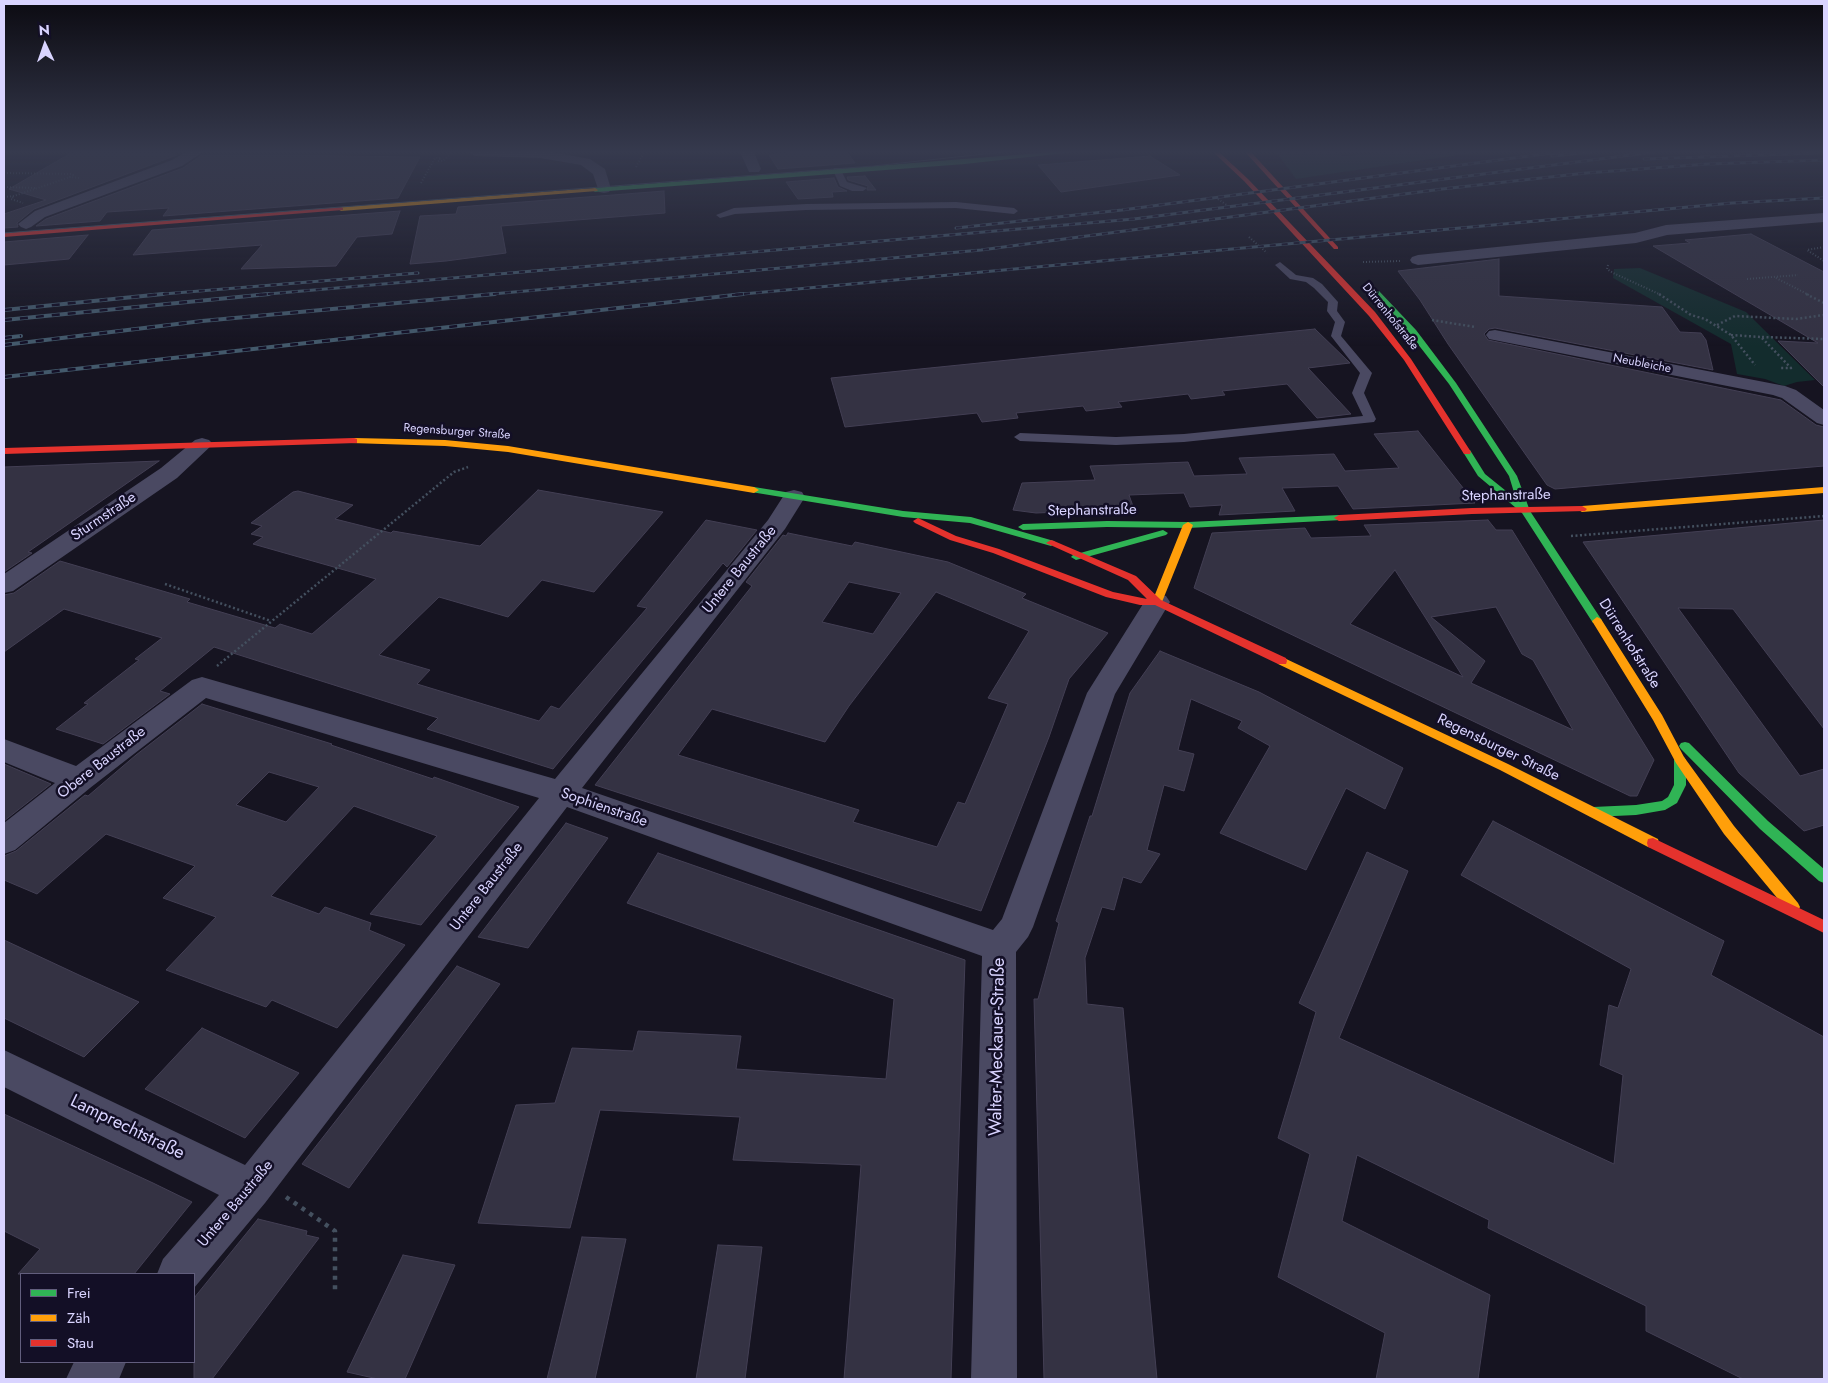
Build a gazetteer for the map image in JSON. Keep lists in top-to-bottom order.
{
  "streets": {
    "main road": ["Dürrenhofstraße", "Regensburger Straße", "Stephanstraße"],
    "street": [
      "Neubleiche",
      "Sturmstraße",
      "Untere Baustraße",
      "Obere Baustraße",
      "Sophienstraße",
      "Walter-Meckauer-Straße",
      "Lamprechtstraße"
    ]
  },
  "crossings": [
    ["Dürrenhofstraße", "Regensburger Straße"],
    ["Dürrenhofstraße", "Stephanstraße"],
    ["Regensburger Straße", "Stephanstraße"],
    ["Regensburger Straße", "Sturmstraße"],
    ["Regensburger Straße", "Untere Baustraße"],
    ["Regensburger Straße", "Walter-Meckauer-Straße"],
    ["Untere Baustraße", "Sophienstraße"],
    ["Untere Baustraße", "Lamprechtstraße"],
    ["Obere Baustraße", "Sophienstraße"],
    ["Sophienstraße", "Walter-Meckauer-Straße"]
  ],
  "legend": ["Frei", "Zäh", "Stau"],
  "north": "top"
}
